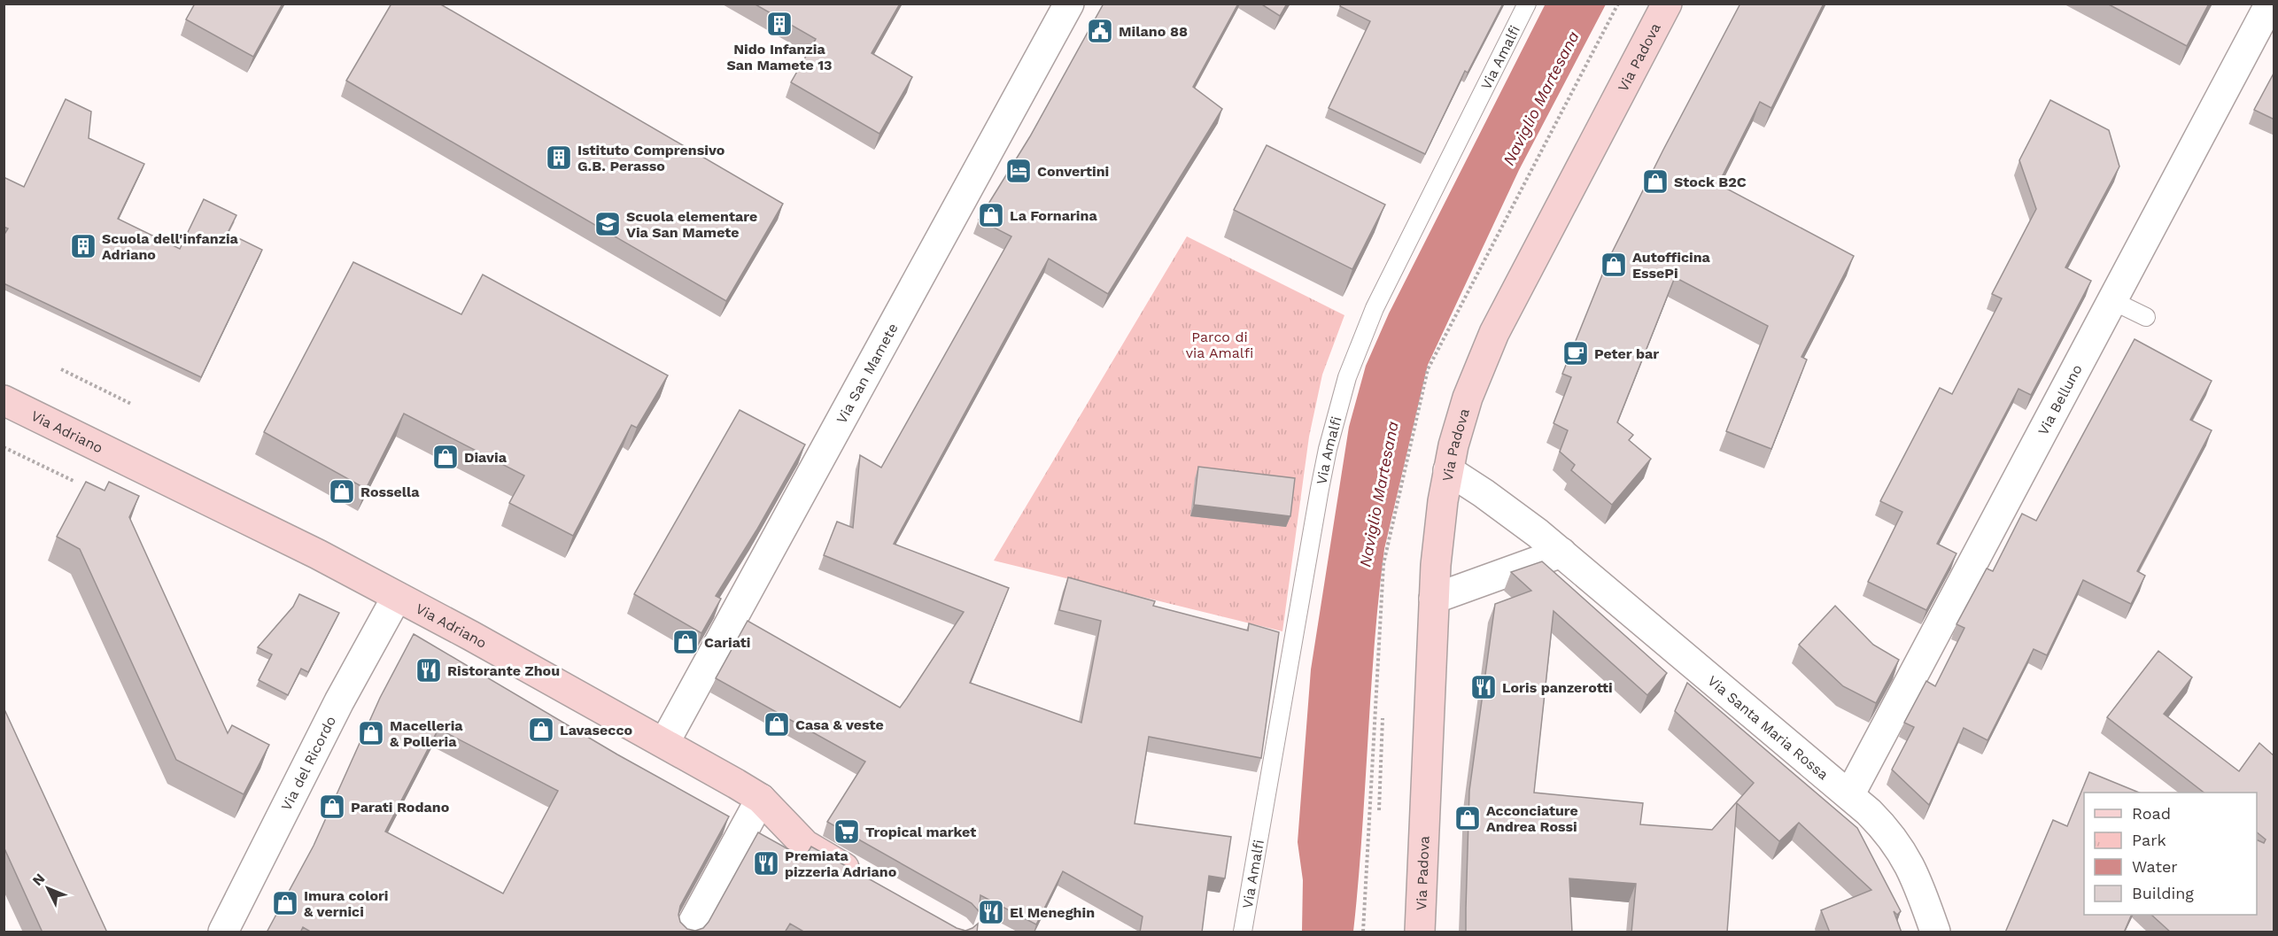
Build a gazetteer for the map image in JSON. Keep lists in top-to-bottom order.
{
  "streets": {
    "street": [
      "Via Padova",
      "Via San Mamete",
      "Via Belluno",
      "Via Adriano",
      "Via Santa Maria Rossa",
      "Via del Ricordo"
    ],
    "lane": ["Via Amalfi"]
  },
  "crossings": [
    ["Via Padova", "Via Santa Maria Rossa"],
    ["Via San Mamete", "Via Adriano"],
    ["Via Belluno", "Via Santa Maria Rossa"],
    ["Via Adriano", "Via del Ricordo"]
  ],
  "water": ["Naviglio Martesana"],
  "parks": ["Parco di via Amalfi"],
  "places": {
    "building": ["Nido Infanzia San Mamete 13", "Istituto Comprensivo G.B. Perasso", "Scuola dell'infanzia Adriano"],
    "public building": ["Milano 88"],
    "hotel": ["Convertini"],
    "shop": [
      "Stock B2C",
      "La Fornarina",
      "Autofficina EssePi",
      "Diavia",
      "Rossella",
      "Cariati",
      "Casa & veste",
      "Lavasecco",
      "Macelleria & Polleria",
      "Parati Rodano",
      "Acconciature Andrea Rossi",
      "Imura colori & vernici"
    ],
    "school or university": ["Scuola elementare Via San Mamete"],
    "cafe": ["Peter bar"],
    "restaurant": [
      "Ristorante Zhou",
      "Loris panzerotti",
      "Premiata pizzeria Adriano",
      "El Meneghin"
    ],
    "supermarket": ["Tropical market"]
  },
  "legend": [
    "Road",
    "Park",
    "Water",
    "Building"
  ],
  "north": "top left"
}
